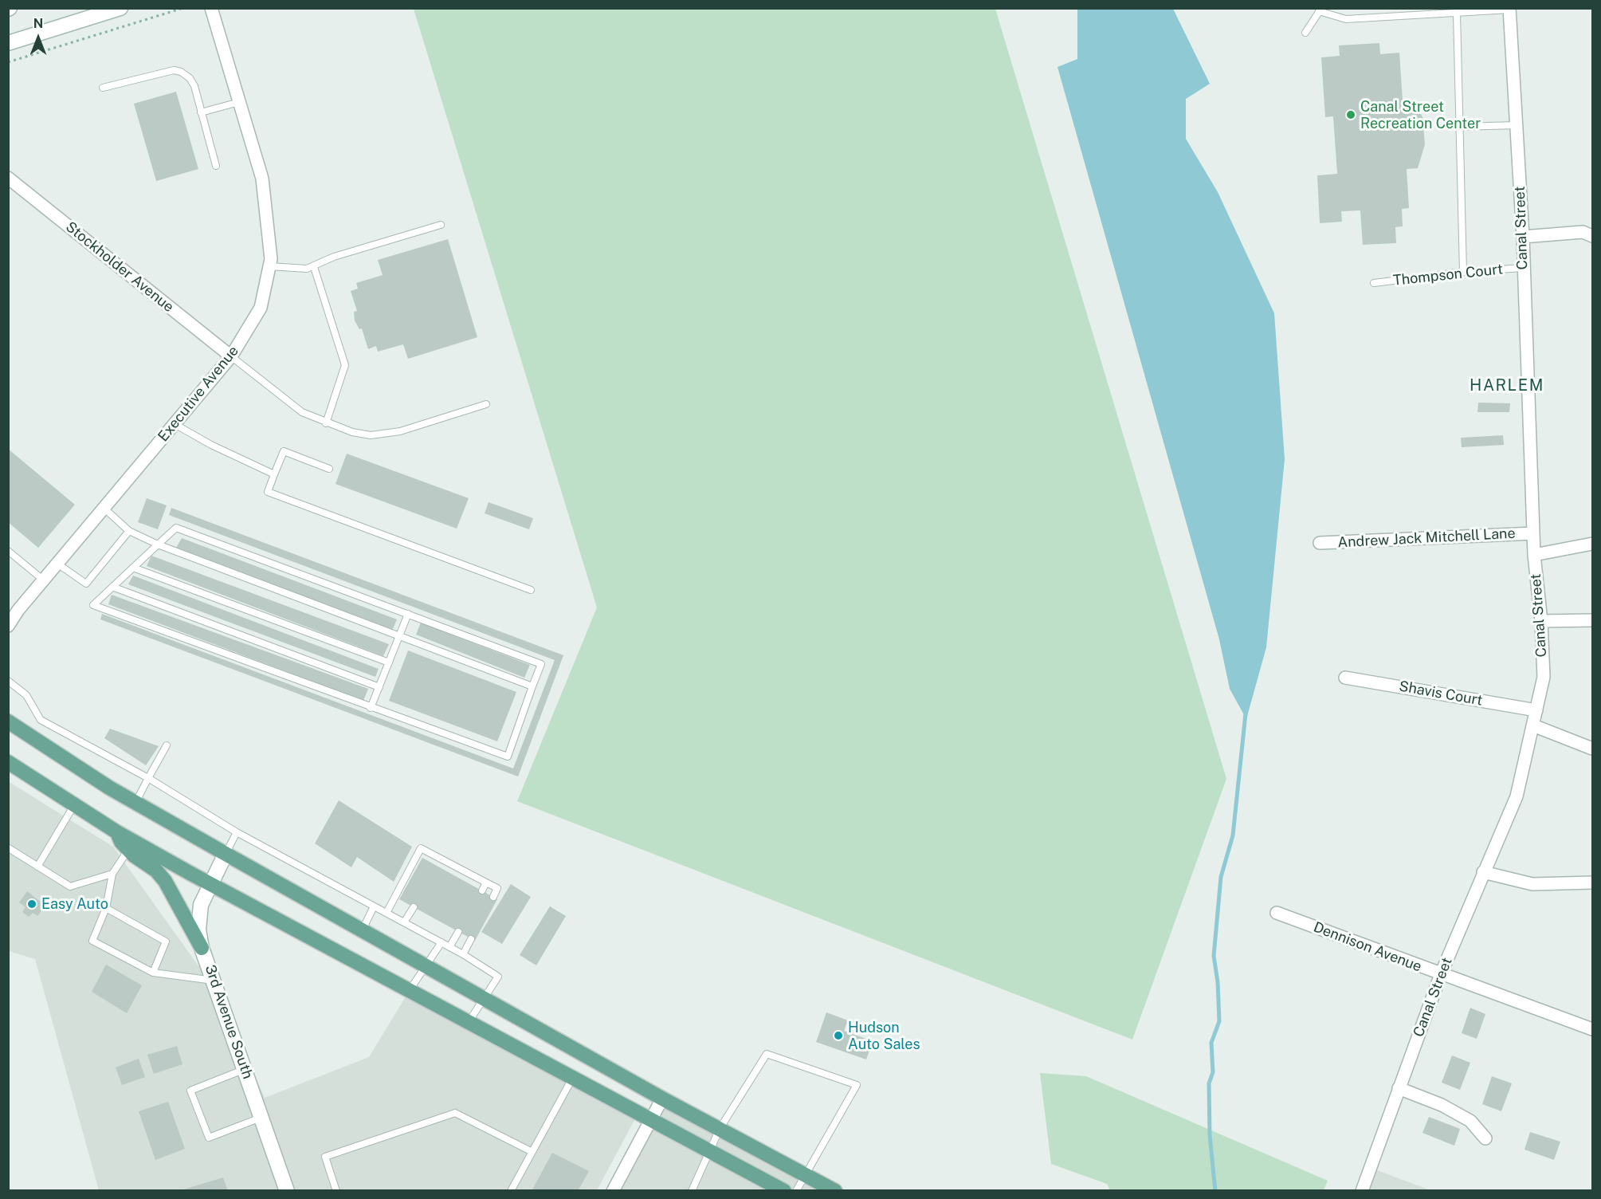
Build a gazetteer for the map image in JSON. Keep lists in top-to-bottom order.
{
  "streets": {
    "main road": ["3rd Avenue South"],
    "street": [
      "Canal Street",
      "Stockholder Avenue",
      "Executive Avenue",
      "Andrew Jack Mitchell Lane",
      "Shavis Court",
      "Dennison Avenue"
    ],
    "lane": ["Thompson Court"]
  },
  "crossings": [
    ["Canal Street", "Thompson Court"],
    ["Canal Street", "Andrew Jack Mitchell Lane"],
    ["Canal Street", "Shavis Court"],
    ["Canal Street", "Dennison Avenue"],
    ["Stockholder Avenue", "Executive Avenue"]
  ],
  "districts": ["HARLEM"],
  "places": ["Canal Street Recreation Center", "Easy Auto", "Hudson Auto Sales"],
  "north": "top"
}
